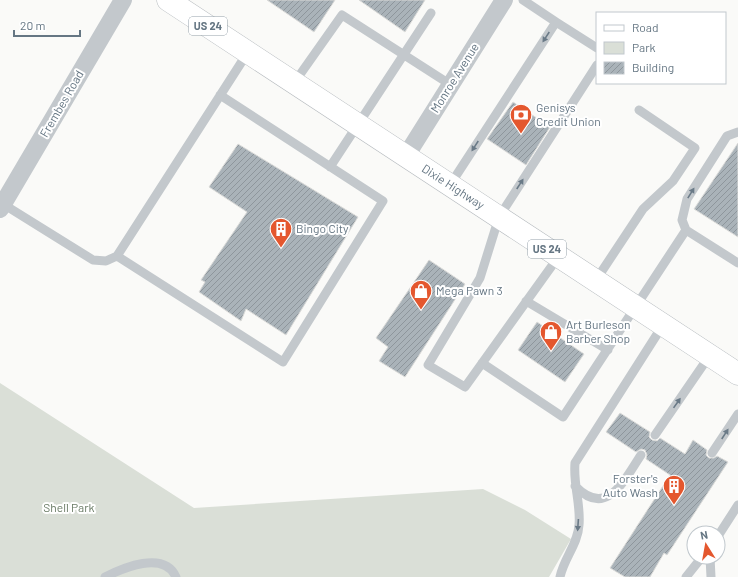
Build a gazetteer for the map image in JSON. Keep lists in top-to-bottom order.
{
  "streets": {
    "main road": ["US 24", "Dixie Highway"],
    "street": ["Monroe Avenue", "Frembes Road"]
  },
  "crossings": [
    ["Monroe Avenue", "Dixie Highway"]
  ],
  "parks": ["Shell Park"],
  "places": {
    "bank": ["Genisys Credit Union"],
    "building": ["Bingo City", "Forster's Auto Wash"],
    "shop": ["Mega Pawn 3", "Art Burleson Barber Shop"]
  },
  "legend": ["Road", "Park", "Building"],
  "scale_bar": "20 m",
  "north": "top"
}
